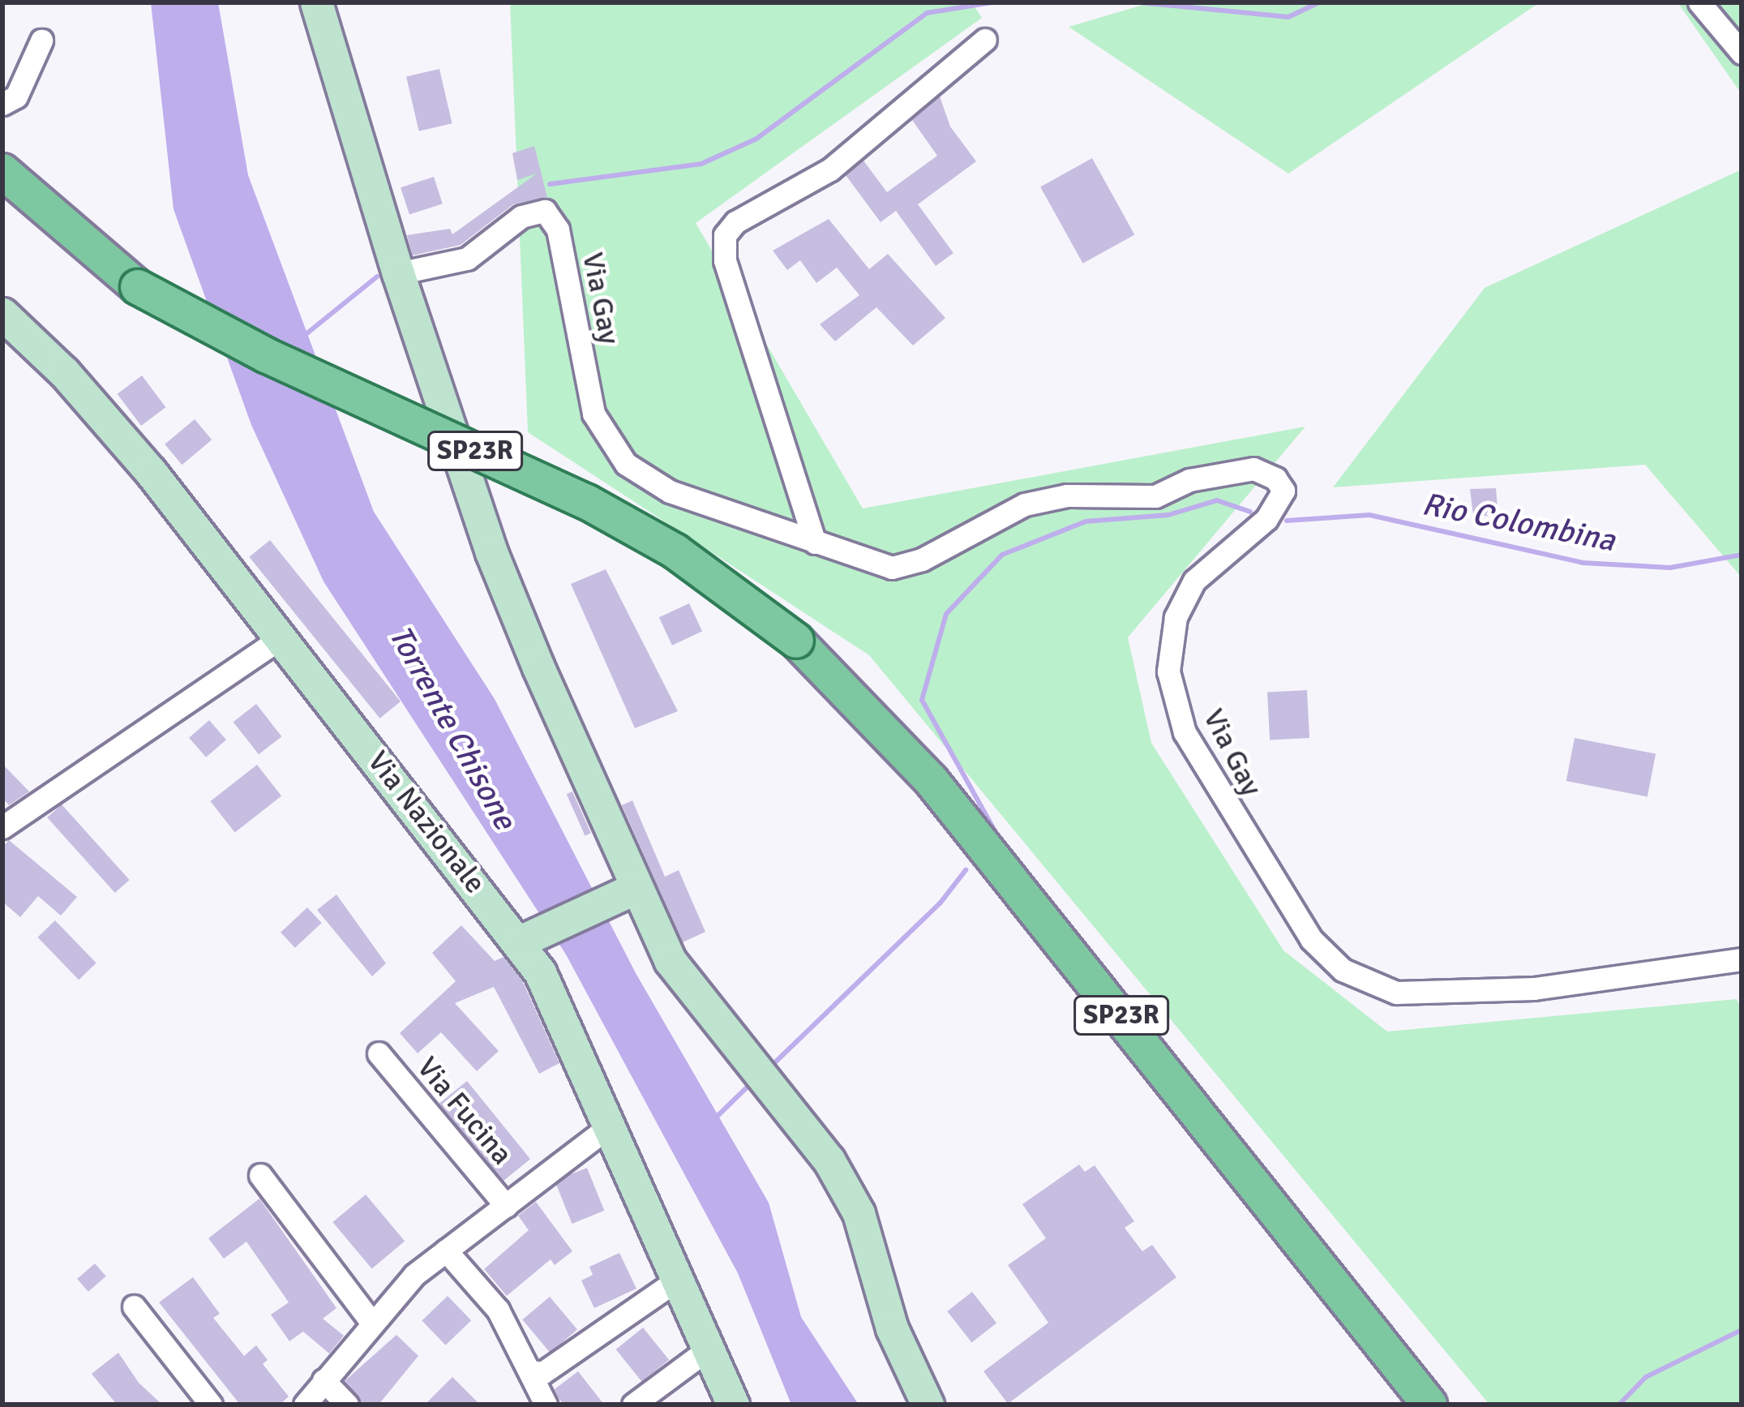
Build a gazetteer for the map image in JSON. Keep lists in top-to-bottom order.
{
  "streets": {
    "main road": ["SP23R"],
    "street": ["Via Gay", "Via Nazionale", "Via Fucina"]
  },
  "crossings": [
    ["Via Nazionale", "Via Fucina"]
  ],
  "water": ["Rio Colombina", "Torrente Chisone"]
}
